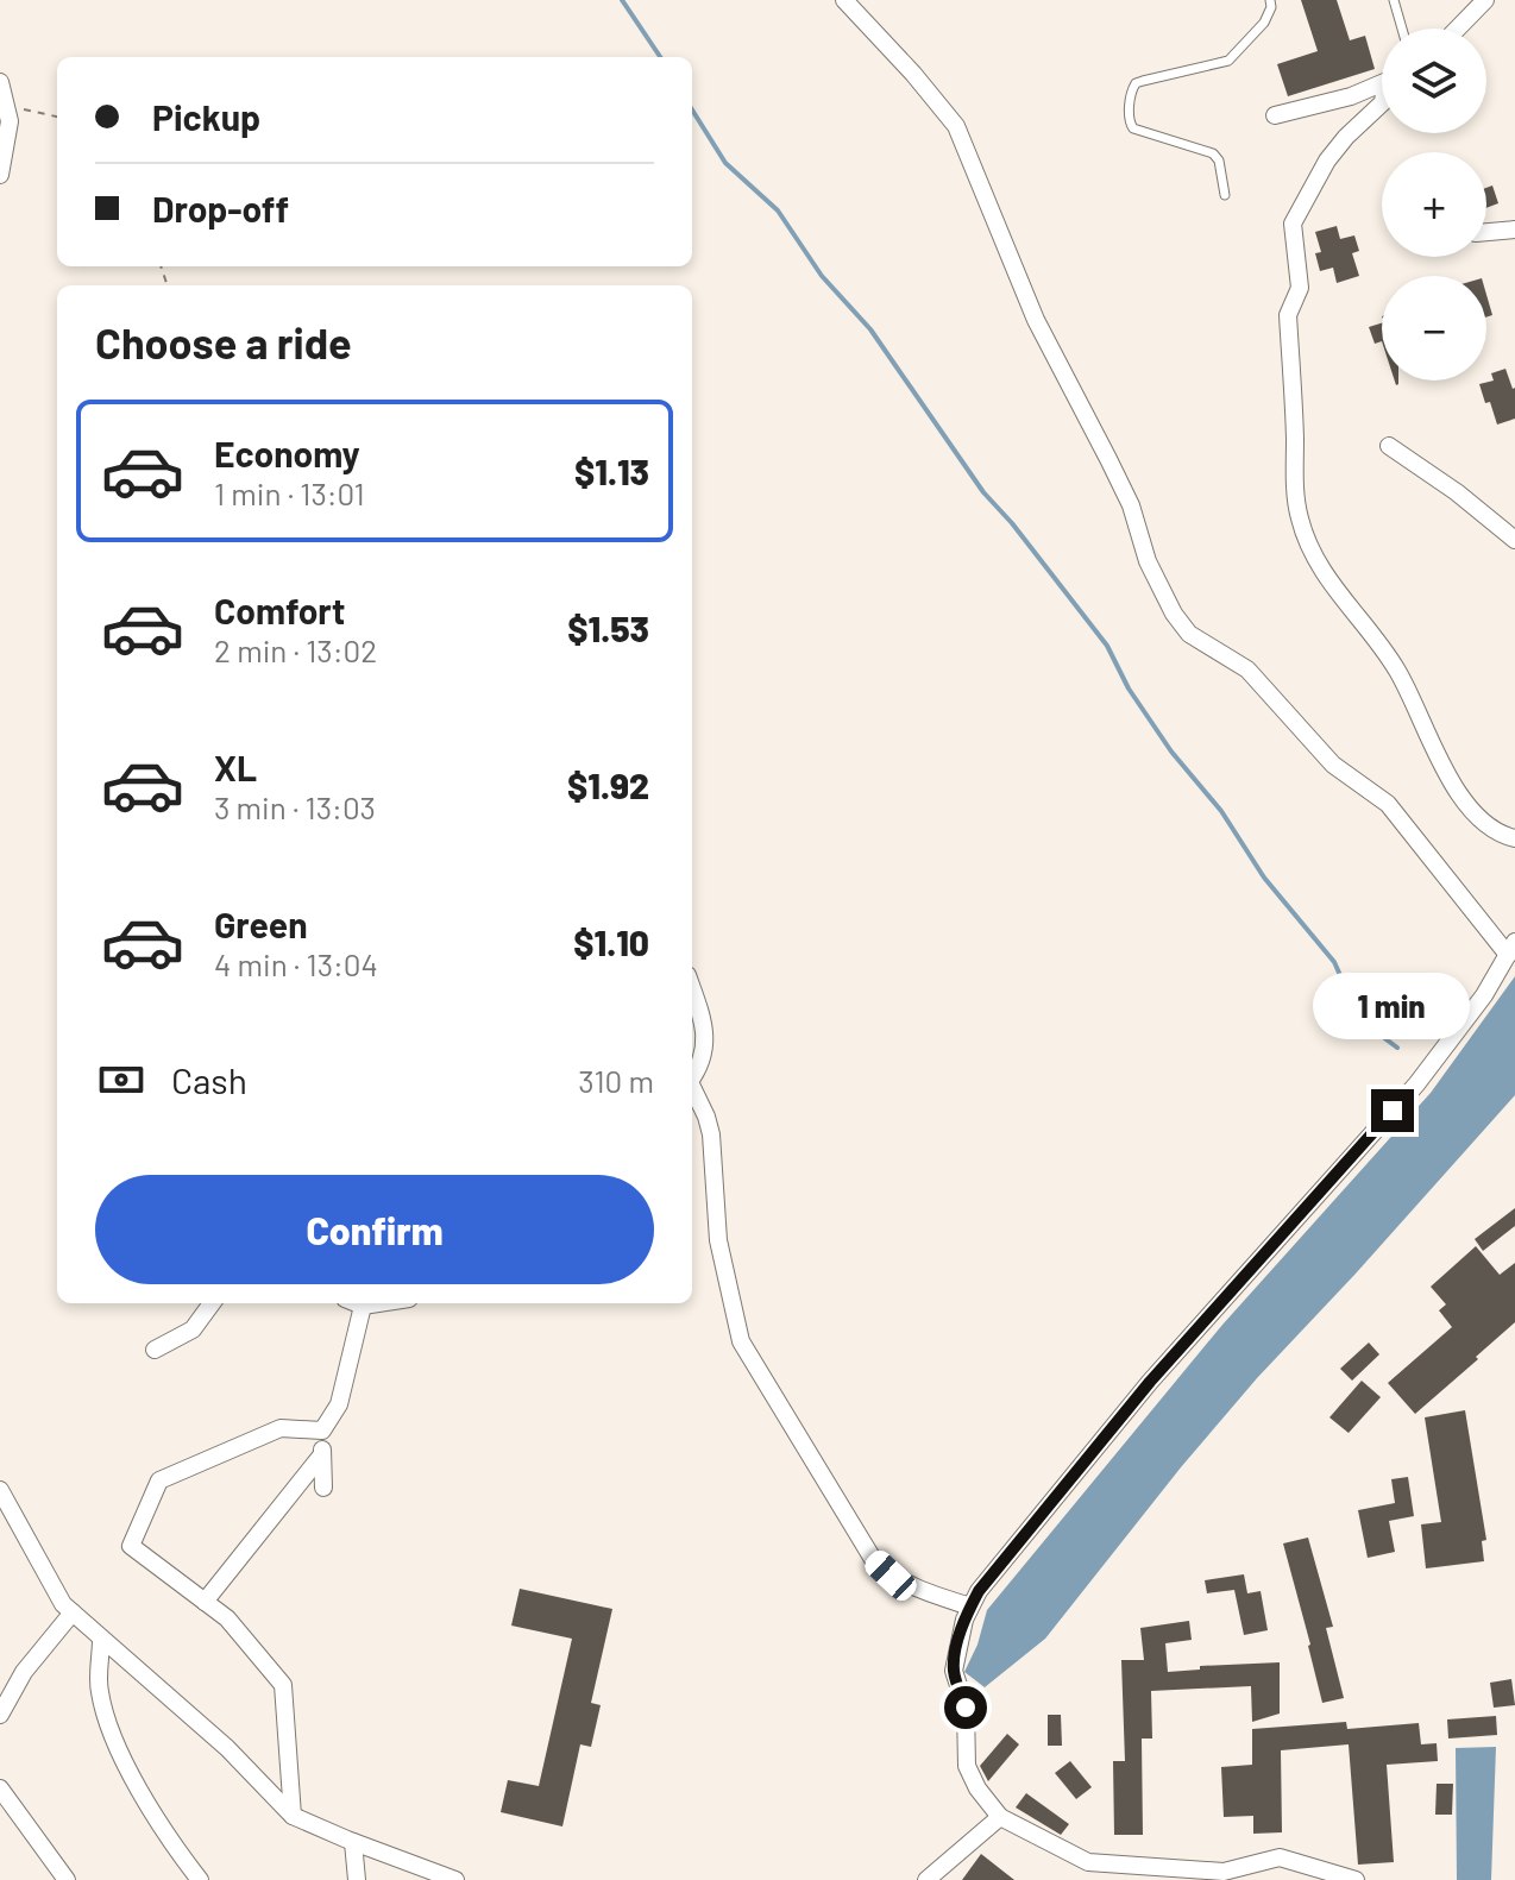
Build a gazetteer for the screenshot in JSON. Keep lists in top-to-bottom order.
{
  "page": {
    "map_buttons": ["+", "−"],
    "banner": ["Pickup", "Drop-off"],
    "heading": "Choose a ride",
    "list": [
      {
        "name": "Economy",
        "note": "1 min · 13:01",
        "value": "$1.13"
      },
      {
        "name": "Comfort",
        "note": "2 min · 13:02",
        "value": "$1.53"
      },
      {
        "name": "XL",
        "note": "3 min · 13:03",
        "value": "$1.92"
      },
      {
        "name": "Green",
        "note": "4 min · 13:04",
        "value": "$1.10"
      }
    ],
    "bubble": "1 min",
    "pay": ["Cash", "310 m"],
    "buttons": "Confirm"
  }
}
